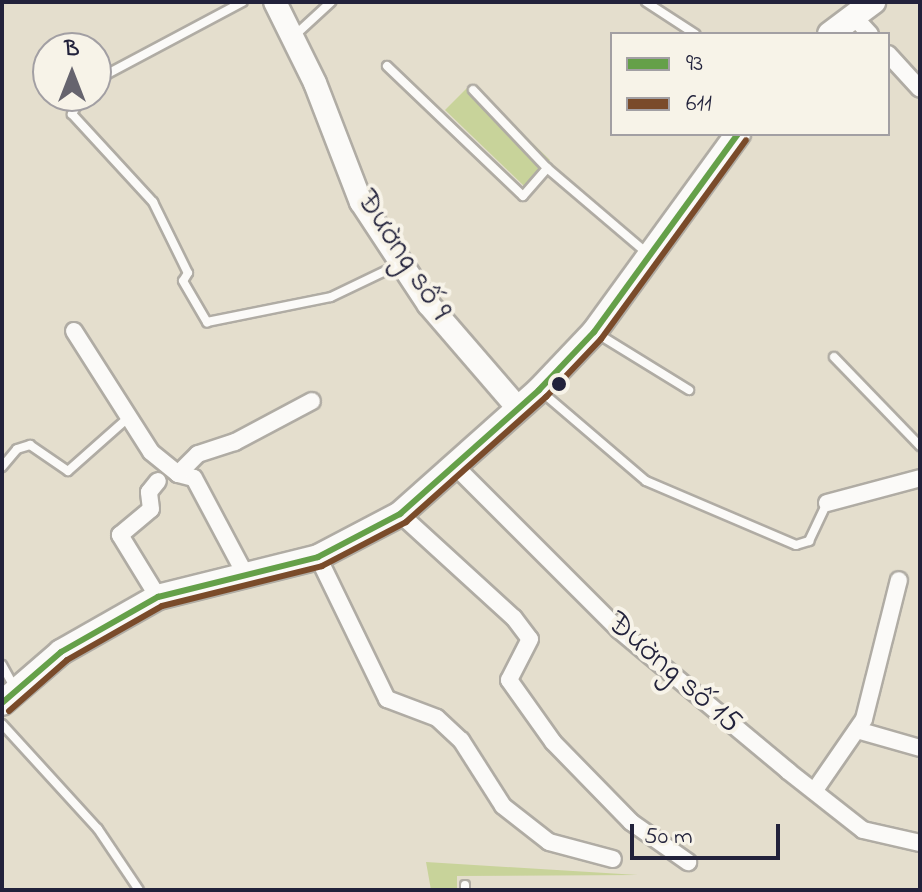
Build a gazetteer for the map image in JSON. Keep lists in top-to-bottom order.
{
  "streets": {
    "street": ["Đường số 9", "Đường số 15"]
  },
  "lines": ["transit line 93", "transit line 611"],
  "legend": ["93", "611"],
  "scale_bar": "50 m",
  "north": "top"
}
